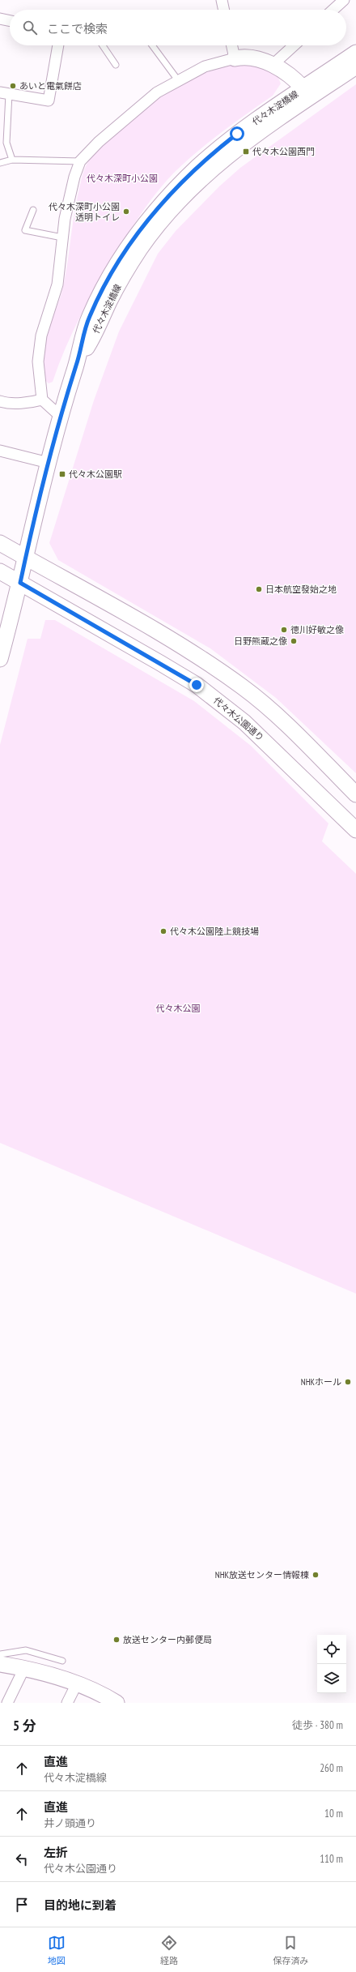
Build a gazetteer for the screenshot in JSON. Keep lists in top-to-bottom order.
{
  "streets": {
    "street": ["代々木淀橋線", "代々木公園通り"]
  },
  "crossings": [
    ["代々木淀橋線", "代々木公園通り"]
  ],
  "parks": ["代々木深町小公園", "代々木公園"],
  "places": {
    "other": [
      "あいと電氣餅店",
      "代々木深町小公園 透明トイレ",
      "日本航空發始之地",
      "徳川好敏之像",
      "日野熊蔵之像",
      "代々木公園陸上競技場",
      "NHKホール",
      "NHK放送センター情報棟",
      "放送センター内郵便局"
    ],
    "transit": ["代々木公園西門", "代々木公園駅"]
  },
  "page": {
    "search": "ここで検索",
    "heading": ["5 分", "徒歩 · 380 m"],
    "list": [
      ["直進", "代々木淀橋線", "260 m"],
      ["直進", "井ノ頭通り", "10 m"],
      ["左折", "代々木公園通り", "110 m"],
      "目的地に到着"
    ],
    "nav": ["地図", "経路", "保存済み"]
  }
}
